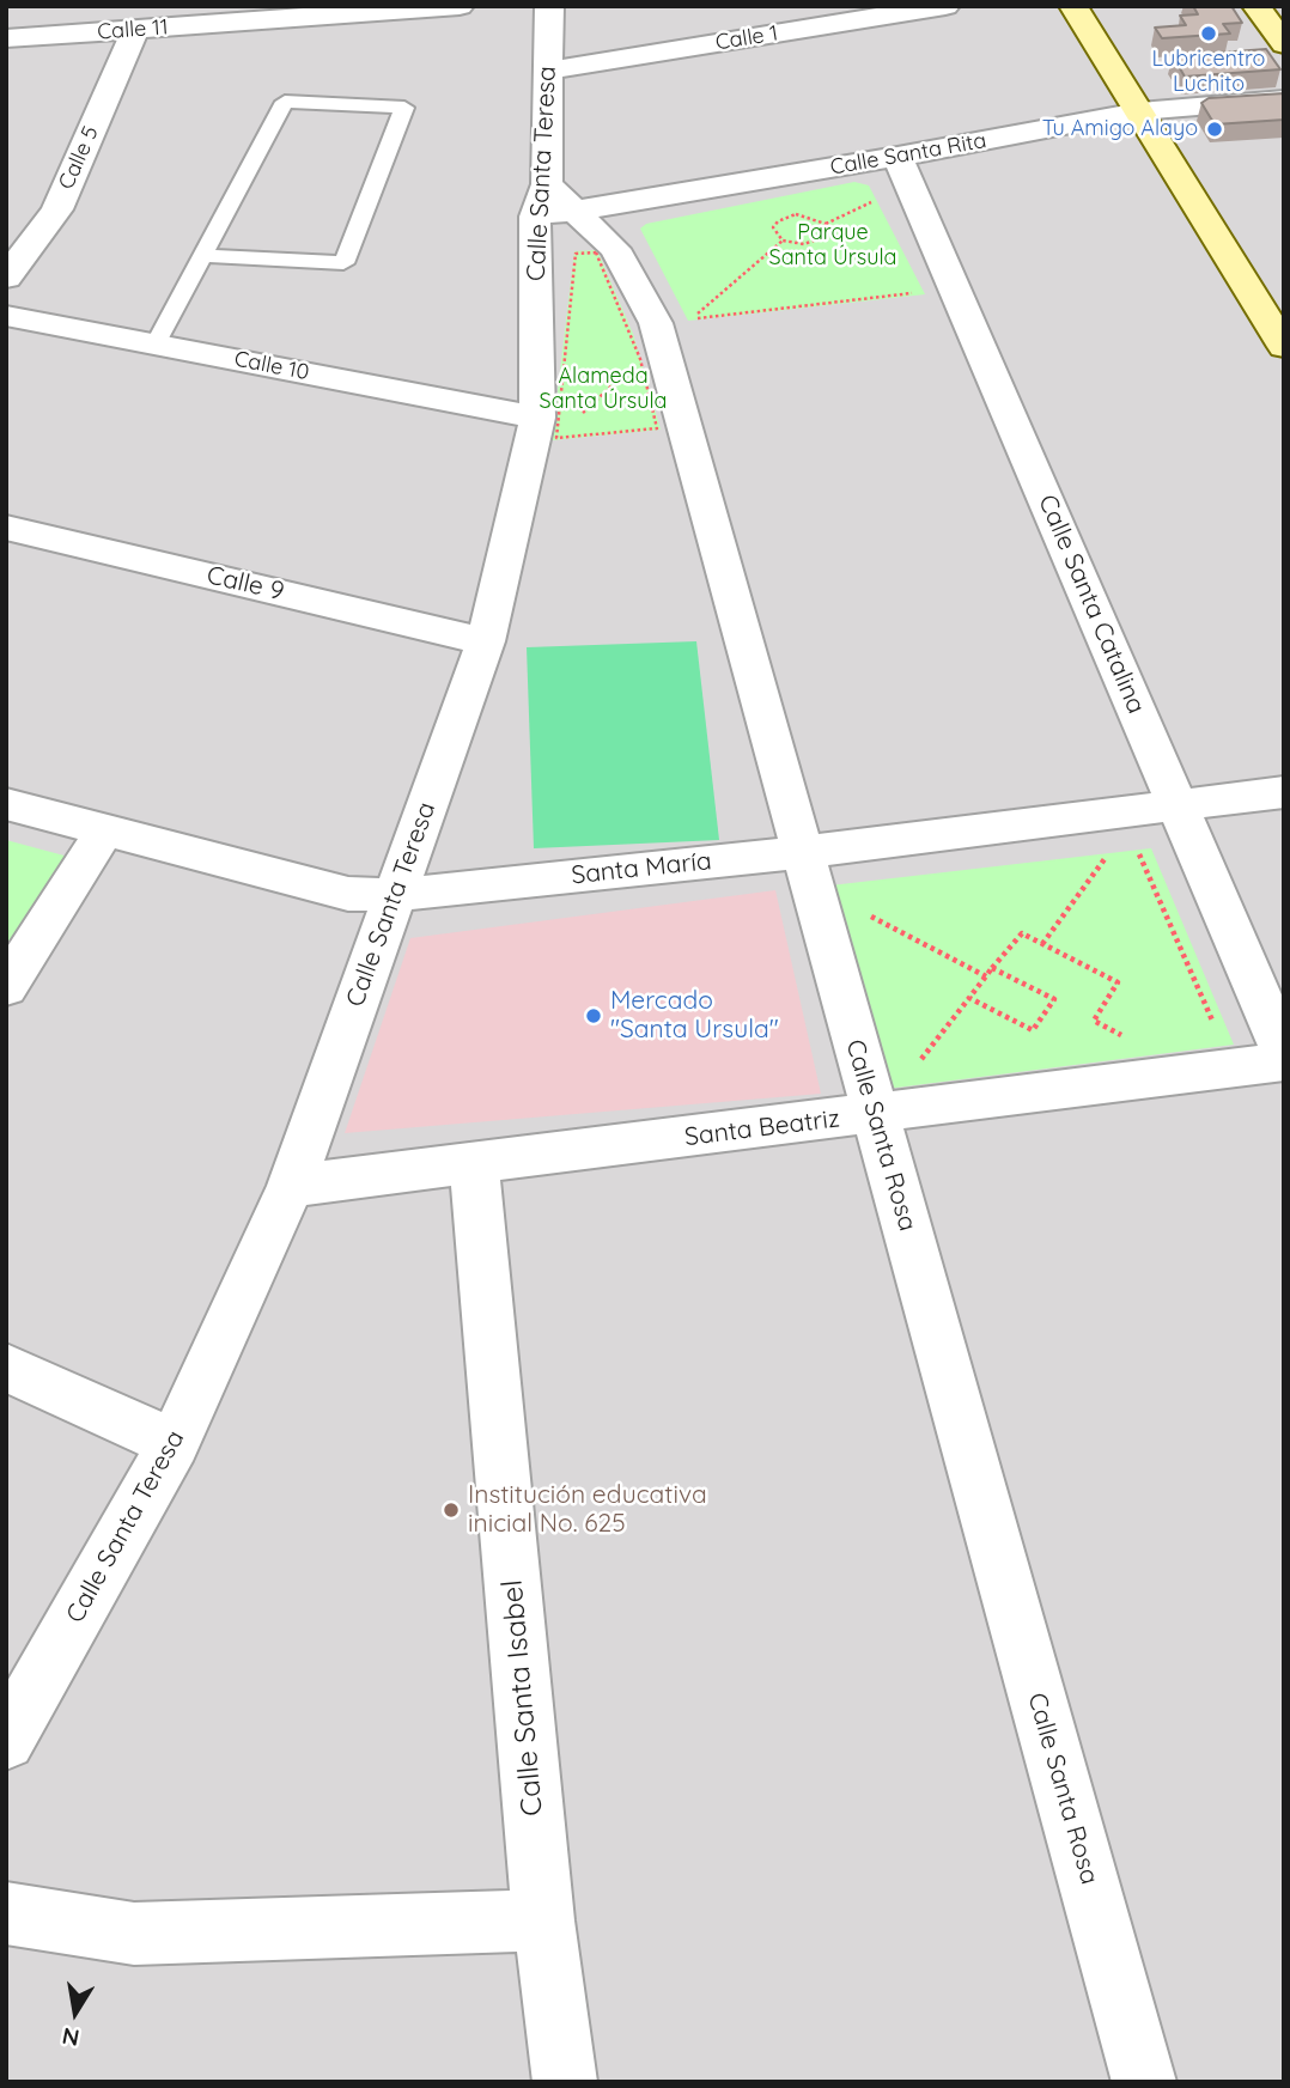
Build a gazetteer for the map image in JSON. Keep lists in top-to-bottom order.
{
  "streets": {
    "street": [
      "Calle 11",
      "Calle 1",
      "Calle Santa Rita",
      "Calle 5",
      "Calle Santa Teresa",
      "Calle 10",
      "Calle 9",
      "Calle Santa Catalina",
      "Santa María",
      "Santa Beatriz",
      "Calle Santa Rosa",
      "Calle Santa Isabel"
    ]
  },
  "crossings": [
    ["Calle 11", "Calle 5"],
    ["Calle 1", "Calle Santa Teresa"],
    ["Calle Santa Rita", "Calle Santa Teresa"],
    ["Calle Santa Rita", "Calle Santa Catalina"],
    ["Calle Santa Rita", "Calle Santa Rosa"],
    ["Calle Santa Teresa", "Calle 10"],
    ["Calle Santa Teresa", "Calle 9"],
    ["Calle Santa Teresa", "Santa María"],
    ["Calle Santa Teresa", "Santa Beatriz"],
    ["Calle Santa Teresa", "Calle Santa Rosa"],
    ["Calle Santa Catalina", "Santa María"],
    ["Santa María", "Calle Santa Rosa"],
    ["Santa Beatriz", "Calle Santa Rosa"],
    ["Santa Beatriz", "Calle Santa Isabel"]
  ],
  "parks": ["Parque Santa Úrsula", "Alameda Santa Úrsula"],
  "places": [
    "Lubricentro Luchito",
    "Tu Amigo Alayo",
    "Mercado \"Santa Ursula\"",
    "Institución educativa inicial No. 625"
  ],
  "north": "bottom"
}
